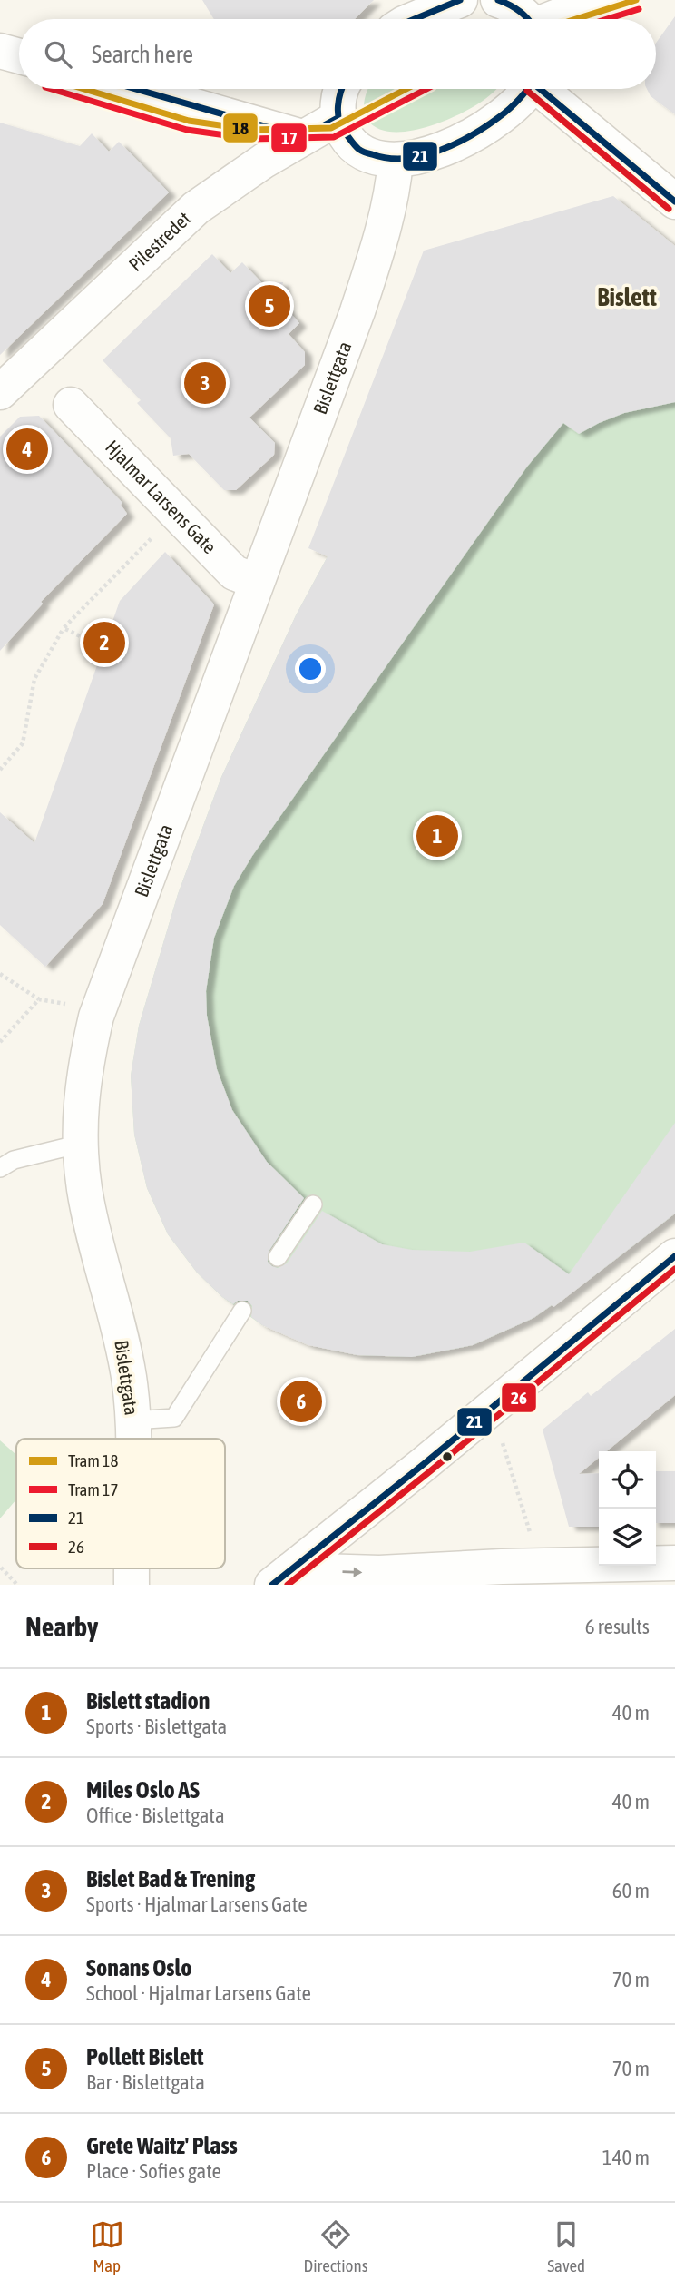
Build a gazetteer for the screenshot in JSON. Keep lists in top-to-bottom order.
{
  "streets": {
    "street": ["Pilestredet", "Bislettgata", "Hjalmar Larsens Gate"]
  },
  "crossings": [
    ["Bislettgata", "Hjalmar Larsens Gate"]
  ],
  "districts": ["Bislett"],
  "lines": [
    "tram line 18",
    "transit line 21",
    "tram line 17",
    "transit line 26"
  ],
  "legend": [
    "Tram 18",
    "Tram 17",
    "21",
    "26"
  ],
  "page": {
    "search": "Search here",
    "pins": [
      "5",
      "3",
      "4",
      "2",
      "1",
      "6"
    ],
    "heading": ["Nearby", "6 results"],
    "list": [
      {
        "mark": "1",
        "name": "Bislett stadion",
        "note": "Sports · Bislettgata",
        "value": "40 m"
      },
      {
        "mark": "2",
        "name": "Miles Oslo AS",
        "note": "Office · Bislettgata",
        "value": "40 m"
      },
      {
        "mark": "3",
        "name": "Bislet Bad & Trening",
        "note": "Sports · Hjalmar Larsens Gate",
        "value": "60 m"
      },
      {
        "mark": "4",
        "name": "Sonans Oslo",
        "note": "School · Hjalmar Larsens Gate",
        "value": "70 m"
      },
      {
        "mark": "5",
        "name": "Pollett Bislett",
        "note": "Bar · Bislettgata",
        "value": "70 m"
      },
      {
        "mark": "6",
        "name": "Grete Waitz' Plass",
        "note": "Place · Sofies gate",
        "value": "140 m"
      }
    ],
    "nav": ["Map", "Directions", "Saved"]
  }
}
